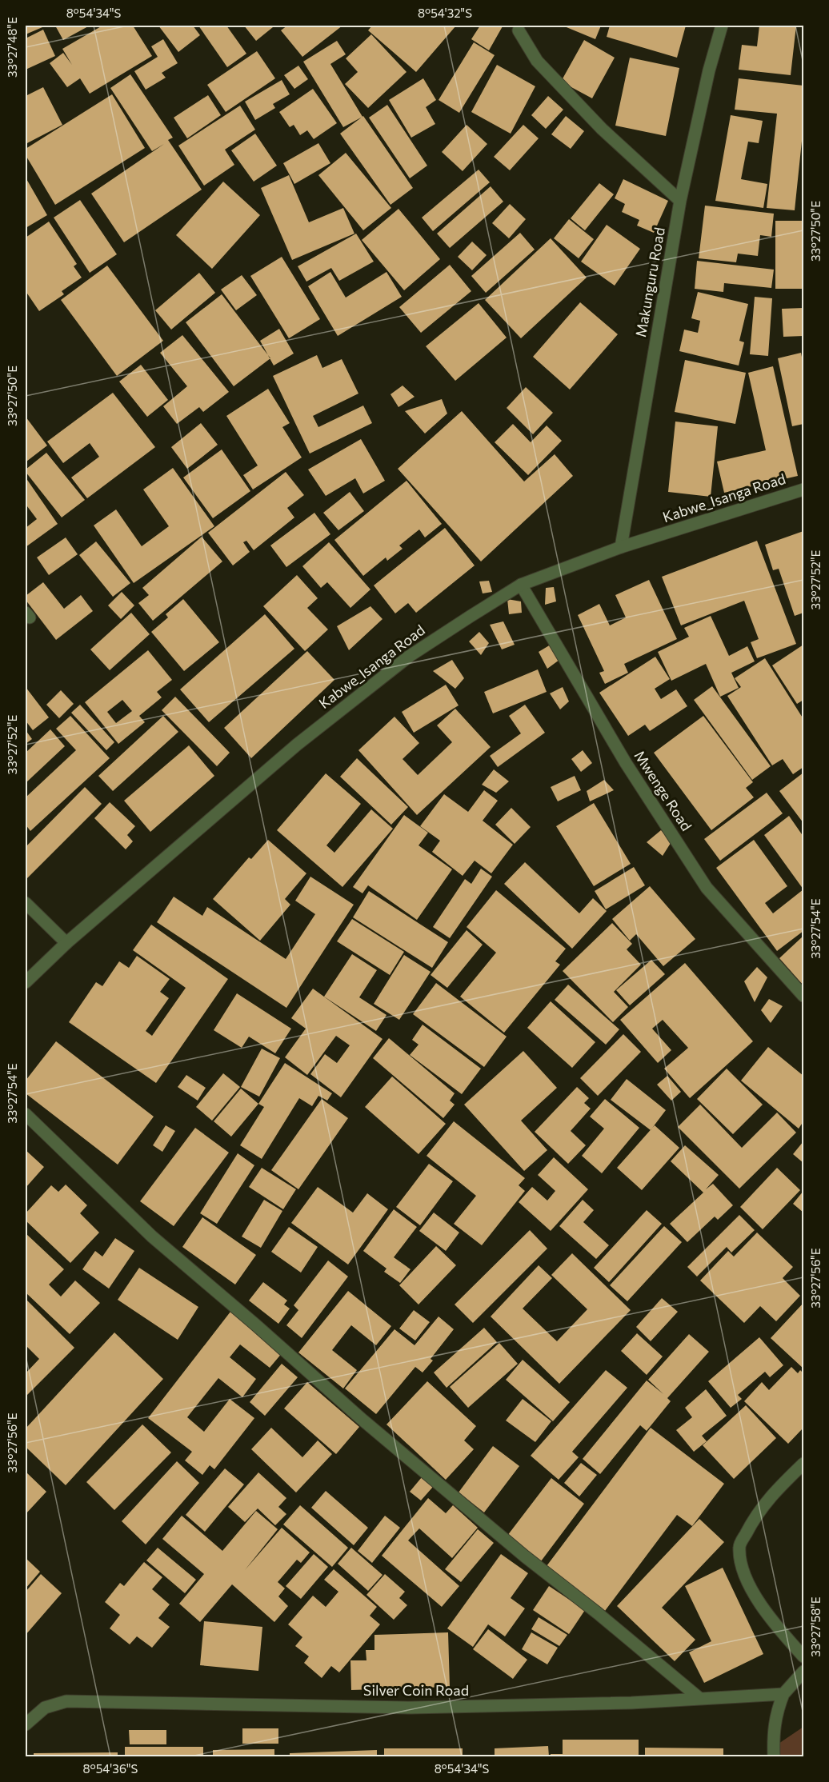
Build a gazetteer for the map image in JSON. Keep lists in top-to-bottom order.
{
  "streets": {
    "street": [
      "Makunguru Road",
      "Kabwe_Isanga Road",
      "Mwenge Road",
      "Silver Coin Road"
    ]
  },
  "crossings": [
    ["Makunguru Road", "Kabwe_Isanga Road"],
    ["Kabwe_Isanga Road", "Mwenge Road"]
  ],
  "coordinates": [
    "8°54'34\"S",
    "8°54'32\"S",
    "33°27'48\"E",
    "33°27'50\"E",
    "33°27'52\"E",
    "33°27'54\"E",
    "33°27'56\"E",
    "33°27'58\"E",
    "8°54'36\"S"
  ]
}
